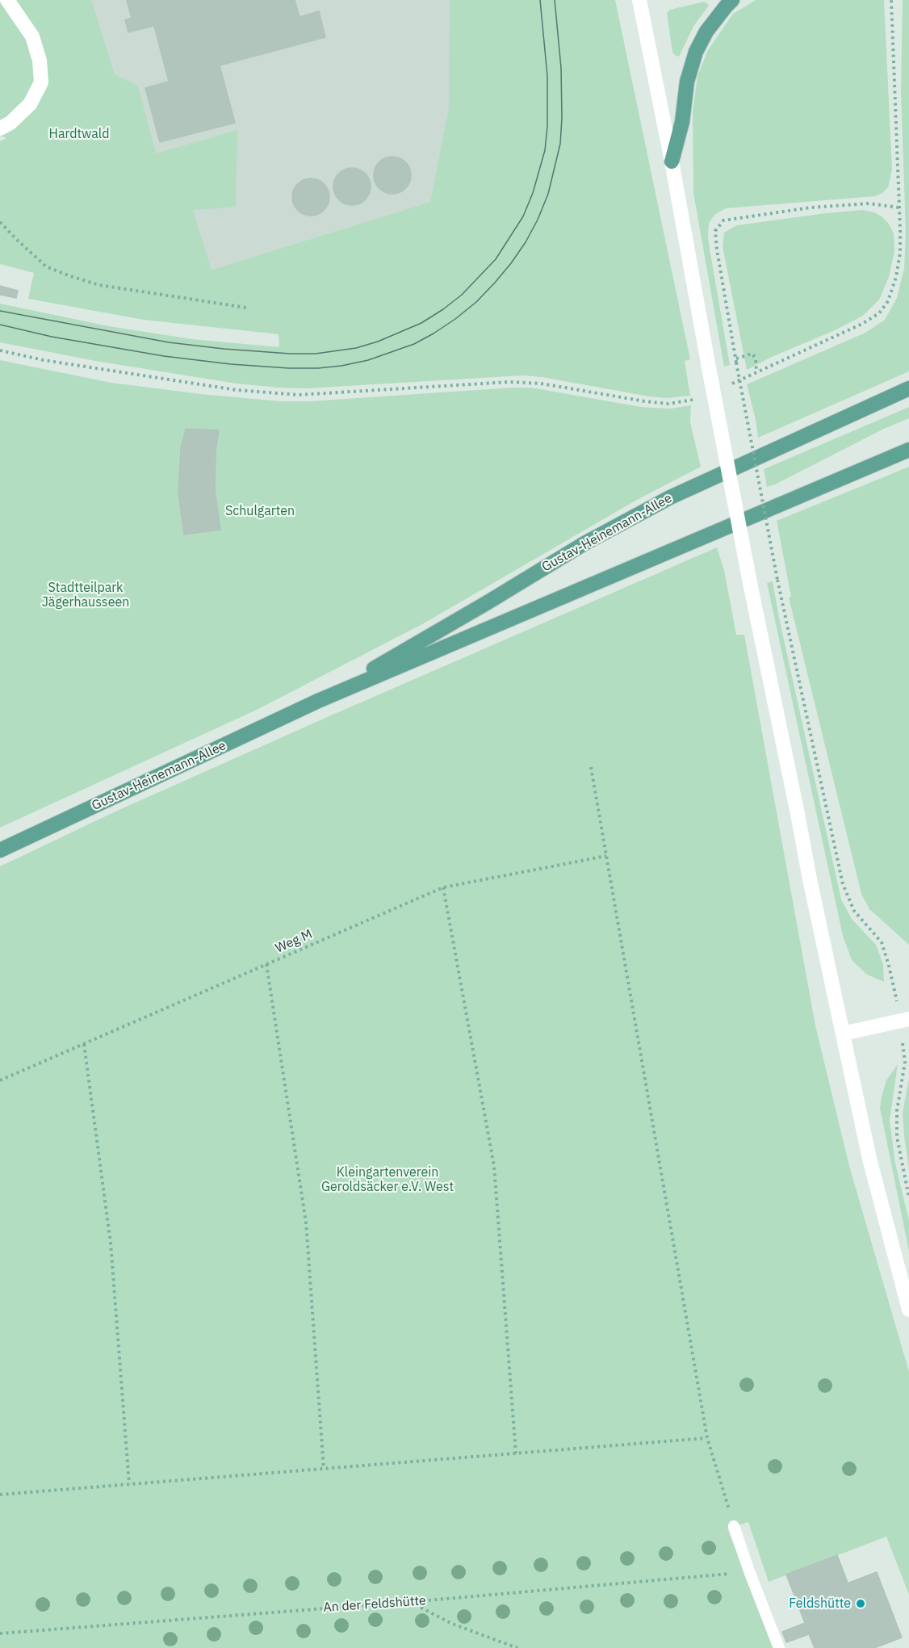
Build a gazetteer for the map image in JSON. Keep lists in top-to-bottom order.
{
  "streets": {
    "main road": ["Gustav-Heinemann-Allee"],
    "path": ["Weg M", "An der Feldshütte"]
  },
  "parks": [
    "Hardtwald",
    "Schulgarten",
    "Stadtteilpark Jägerhausseen",
    "Kleingartenverein Geroldsäcker e.V. West"
  ],
  "places": ["Feldshütte"]
}
